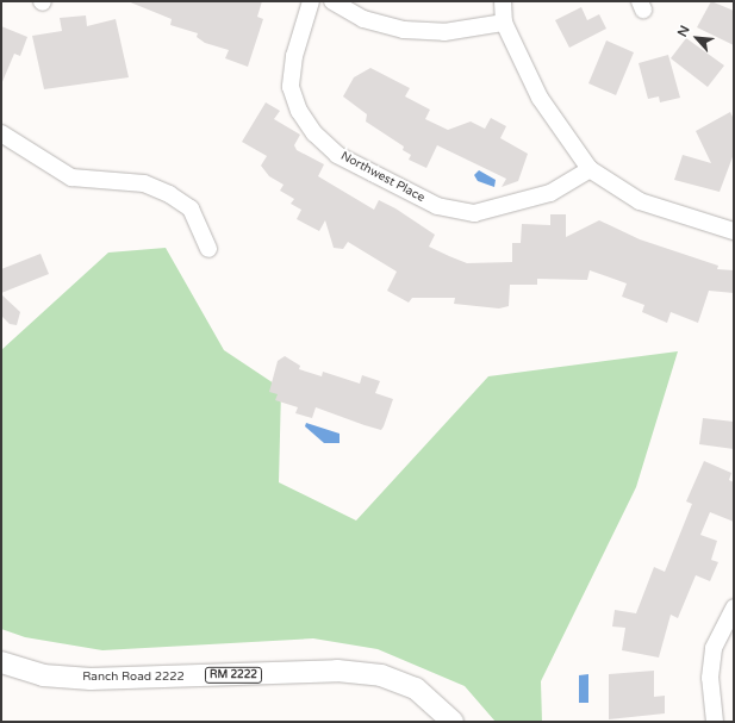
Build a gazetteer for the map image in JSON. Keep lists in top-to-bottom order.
{
  "streets": {
    "main road": ["RM 2222", "Ranch Road 2222"],
    "street": ["Northwest Place"]
  },
  "north": "top left"
}
